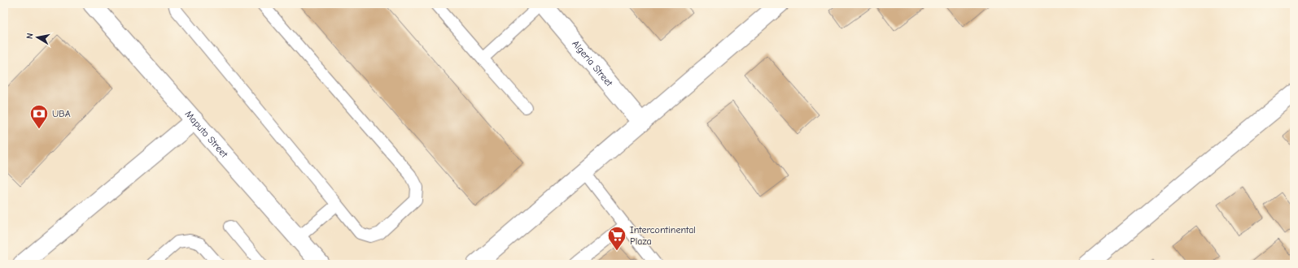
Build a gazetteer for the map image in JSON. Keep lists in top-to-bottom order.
{
  "streets": {
    "street": ["Algeria Street", "Maputo Street"]
  },
  "places": {
    "bank": ["UBA"],
    "supermarket": ["Intercontinental Plaza"]
  },
  "north": "left"
}
